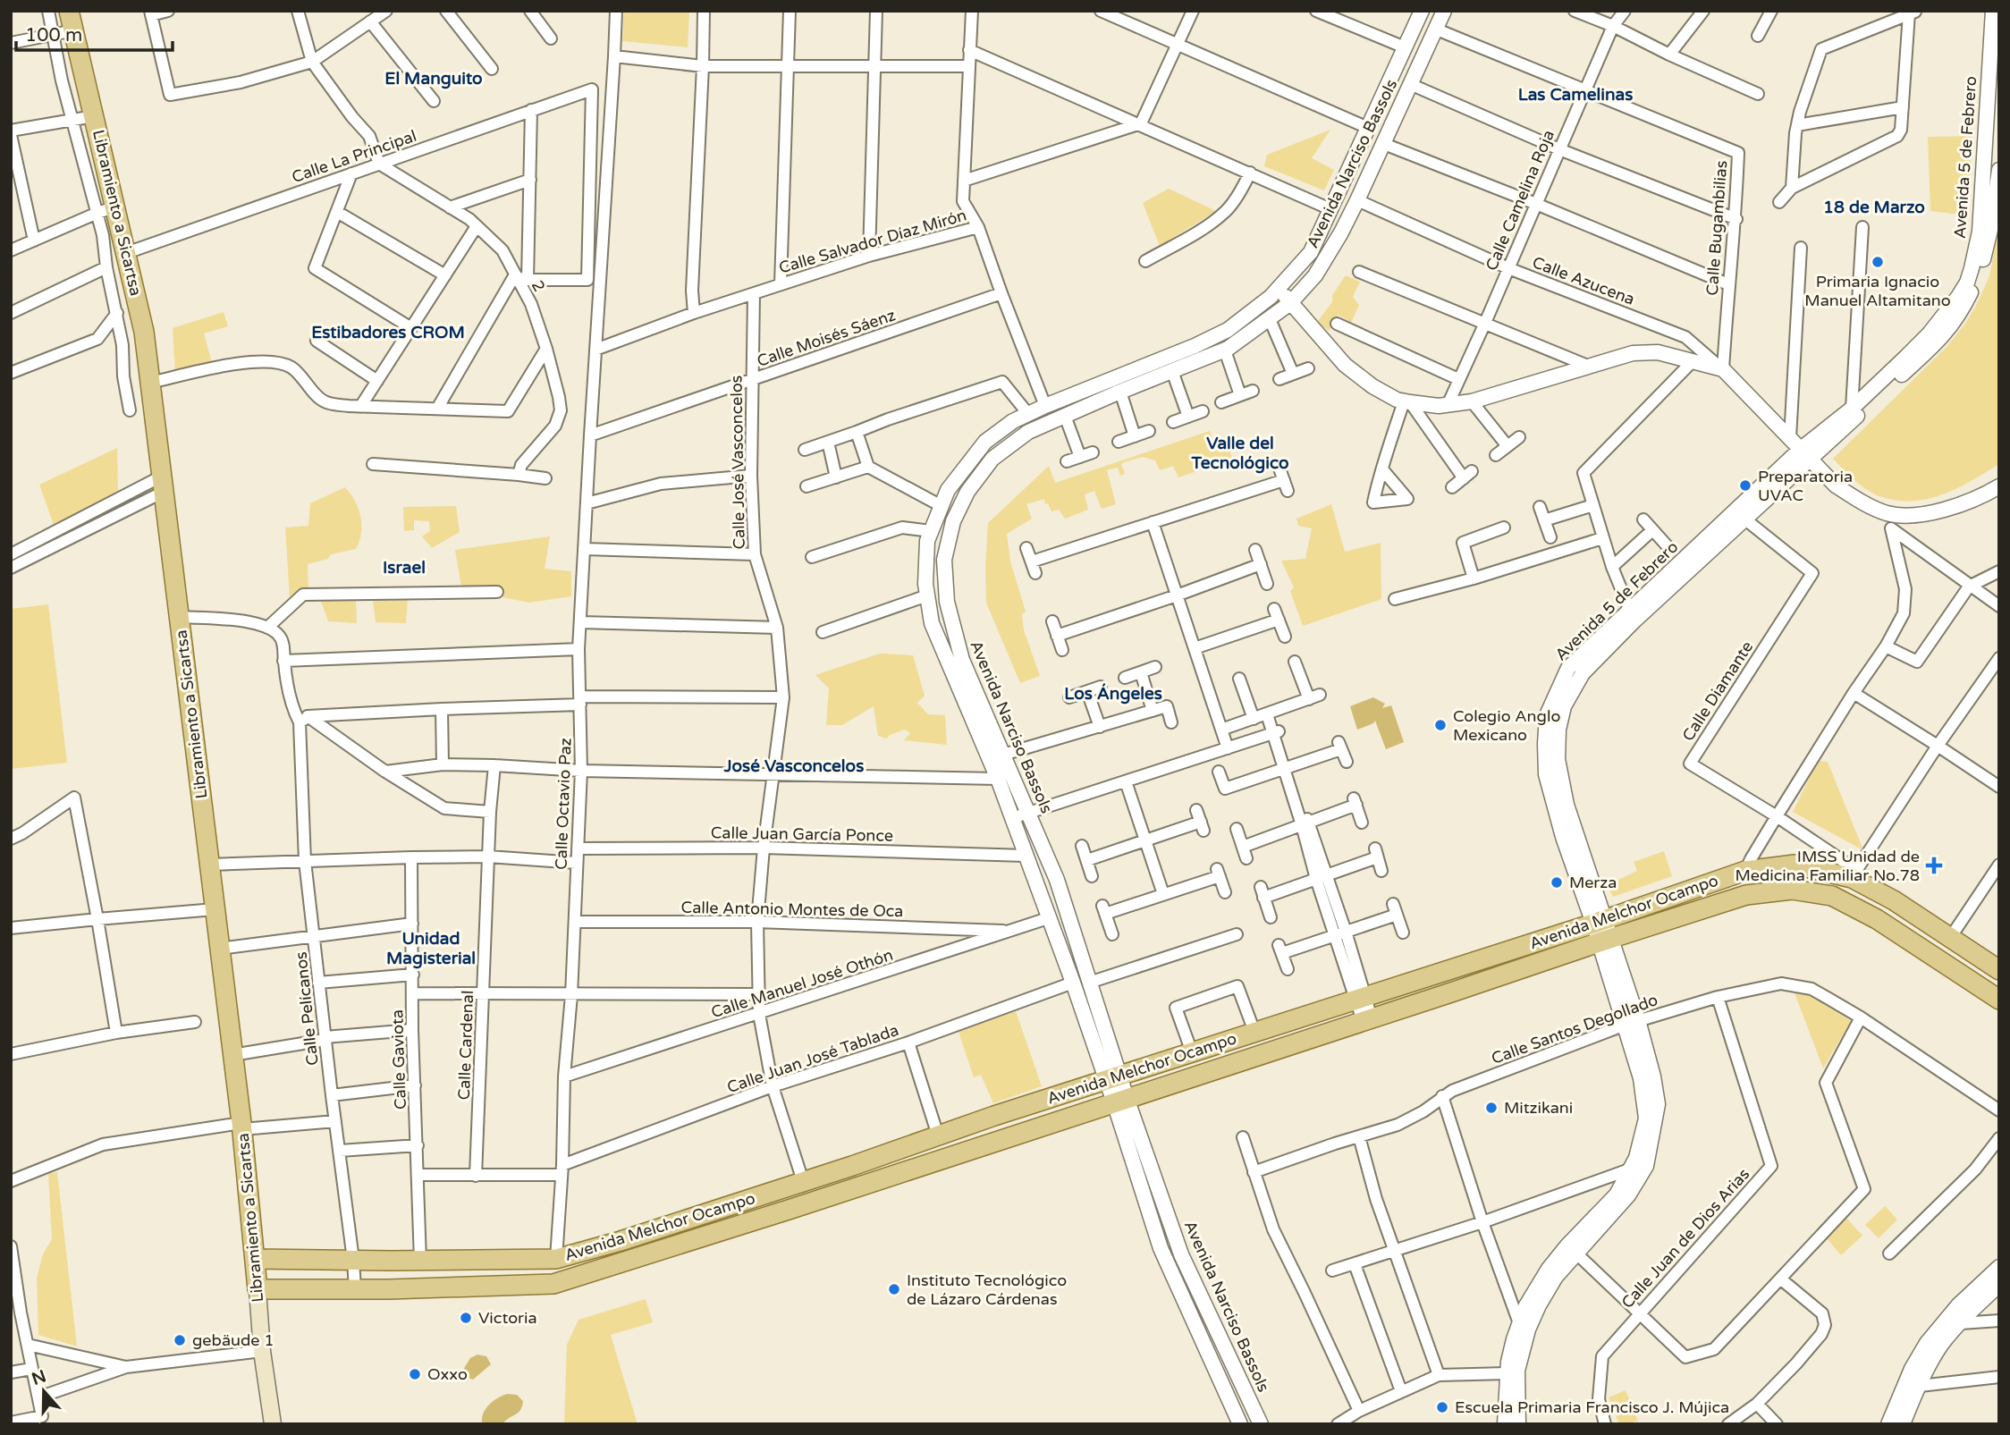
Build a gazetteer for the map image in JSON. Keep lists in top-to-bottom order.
{
  "streets": {
    "main road": ["Libramiento a Sicartsa", "Avenida Melchor Ocampo"],
    "street": [
      "Calle La Principal",
      "Avenida 5 de Febrero",
      "Avenida Narciso Bassols",
      "Calle Camelina Roja",
      "Calle Bugambilias",
      "Calle Salvador Díaz Mirón",
      "Calle Azucena",
      "2",
      "Calle Moisés Sáenz",
      "Calle José Vasconcelos",
      "Calle Diamante",
      "Calle Octavio Paz",
      "Calle Juan García Ponce",
      "Calle Antonio Montes de Oca",
      "Calle Manuel José Othón",
      "Calle Pelícanos",
      "Calle Santos Degollado",
      "Calle Cardenal",
      "Calle Juan José Tablada",
      "Calle Gaviota",
      "Calle Juan de Dios Arias"
    ]
  },
  "crossings": [
    ["Calle La Principal", "Libramiento a Sicartsa"],
    ["Calle La Principal", "2"],
    ["Avenida 5 de Febrero", "Calle Diamante"],
    ["Avenida 5 de Febrero", "Avenida Melchor Ocampo"],
    ["Avenida 5 de Febrero", "Calle Santos Degollado"],
    ["Avenida Narciso Bassols", "Calle Bugambilias"],
    ["Avenida Narciso Bassols", "Calle Salvador Díaz Mirón"],
    ["Avenida Narciso Bassols", "Calle Azucena"],
    ["Avenida Narciso Bassols", "Calle Juan García Ponce"],
    ["Avenida Narciso Bassols", "Avenida Melchor Ocampo"],
    ["Avenida Narciso Bassols", "Calle Manuel José Othón"],
    ["Avenida Narciso Bassols", "Calle Juan José Tablada"],
    ["Calle Camelina Roja", "Calle Bugambilias"],
    ["Calle Camelina Roja", "Calle Azucena"],
    ["Libramiento a Sicartsa", "Avenida Melchor Ocampo"],
    ["Calle Bugambilias", "Calle Azucena"],
    ["Calle Salvador Díaz Mirón", "Calle Moisés Sáenz"],
    ["Calle Salvador Díaz Mirón", "Calle José Vasconcelos"],
    ["Calle Salvador Díaz Mirón", "Calle Octavio Paz"],
    ["Calle Moisés Sáenz", "Calle José Vasconcelos"],
    ["Calle Moisés Sáenz", "Calle Octavio Paz"],
    ["Calle José Vasconcelos", "Calle Juan García Ponce"],
    ["Calle José Vasconcelos", "Calle Antonio Montes de Oca"],
    ["Calle José Vasconcelos", "Avenida Melchor Ocampo"],
    ["Calle José Vasconcelos", "Calle Manuel José Othón"],
    ["Calle José Vasconcelos", "Calle Juan José Tablada"],
    ["Calle Diamante", "Avenida Melchor Ocampo"],
    ["Calle Octavio Paz", "Calle Juan García Ponce"],
    ["Calle Octavio Paz", "Calle Antonio Montes de Oca"],
    ["Calle Octavio Paz", "Avenida Melchor Ocampo"],
    ["Calle Octavio Paz", "Calle Manuel José Othón"],
    ["Calle Octavio Paz", "Calle Juan José Tablada"],
    ["Calle Antonio Montes de Oca", "Calle Manuel José Othón"],
    ["Avenida Melchor Ocampo", "Calle Pelícanos"],
    ["Avenida Melchor Ocampo", "Calle Gaviota"],
    ["Calle Santos Degollado", "Calle Juan de Dios Arias"],
    ["Calle Cardenal", "Calle Juan José Tablada"],
    ["Calle Juan José Tablada", "Calle Gaviota"]
  ],
  "districts": [
    "El Manguito",
    "Las Camelinas",
    "18 de Marzo",
    "Estibadores CROM",
    "Valle del Tecnológico",
    "Israel",
    "Los Ángeles",
    "José Vasconcelos",
    "Unidad Magisterial"
  ],
  "places": {
    "other": [
      "Primaria Ignacio Manuel Altamitano",
      "Preparatoria UVAC",
      "Colegio Anglo Mexicano",
      "Merza",
      "Mitzikani",
      "Instituto Tecnológico de Lázaro Cárdenas",
      "Victoria",
      "gebäude 1",
      "Oxxo",
      "Escuela Primaria Francisco J. Mújica"
    ],
    "health": ["IMSS Unidad de Medicina Familiar No.78"]
  },
  "scale_bar": "100 m",
  "north": "top"
}
